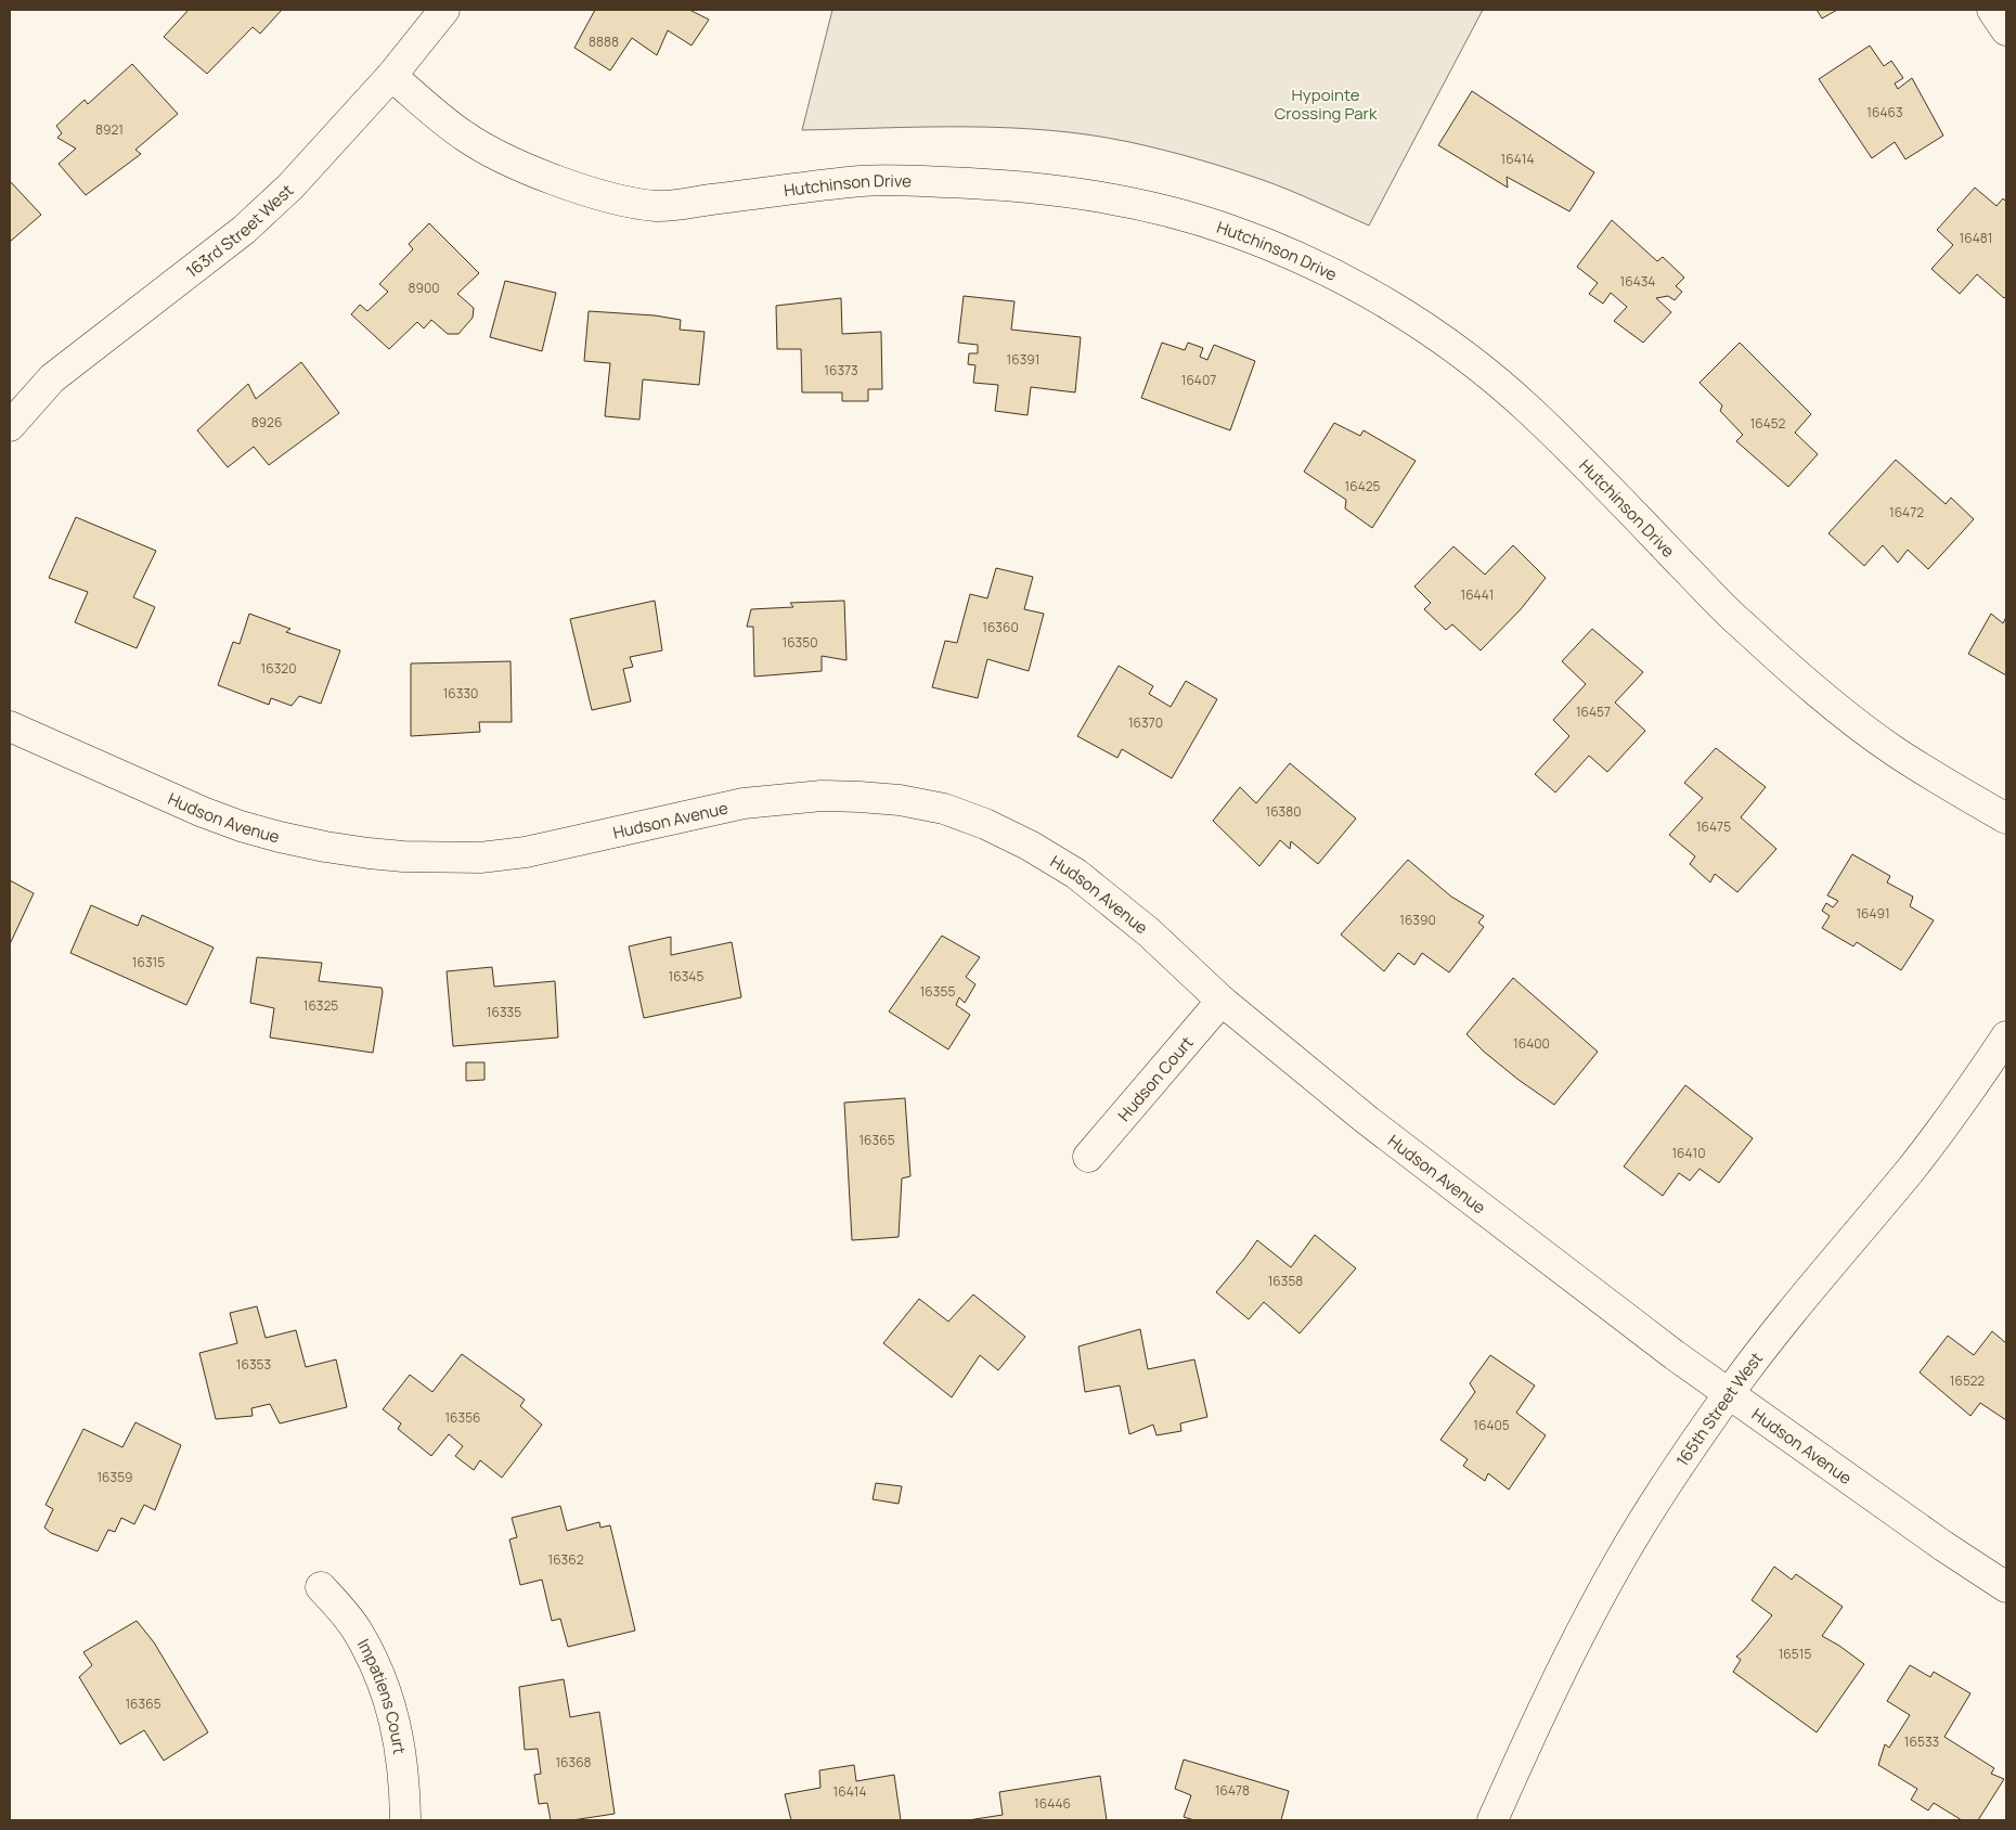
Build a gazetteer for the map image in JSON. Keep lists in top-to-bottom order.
{
  "streets": {
    "street": [
      "Hutchinson Drive",
      "163rd Street West",
      "Hudson Avenue",
      "Hudson Court",
      "165th Street West",
      "Impatiens Court"
    ]
  },
  "crossings": [
    ["Hutchinson Drive", "163rd Street West"],
    ["Hudson Avenue", "Hudson Court"],
    ["Hudson Avenue", "165th Street West"]
  ],
  "parks": ["Hypointe Crossing Park"],
  "house_numbers": [
    "8888",
    "16463",
    "8921",
    "16414",
    "16481",
    "16434",
    "8900",
    "16391",
    "16373",
    "16407",
    "8926",
    "16452",
    "16425",
    "16472",
    "16441",
    "16360",
    "16350",
    "16320",
    "16330",
    "16457",
    "16370",
    "16380",
    "16475",
    "16491",
    "16390",
    "16315",
    "16345",
    "16355",
    "16325",
    "16335",
    "16400",
    "16365",
    "16410",
    "16358",
    "16353",
    "16522",
    "16356",
    "16405",
    "16359",
    "16362",
    "16515",
    "16365",
    "16533",
    "16368",
    "16478",
    "16414",
    "16446"
  ]
}
